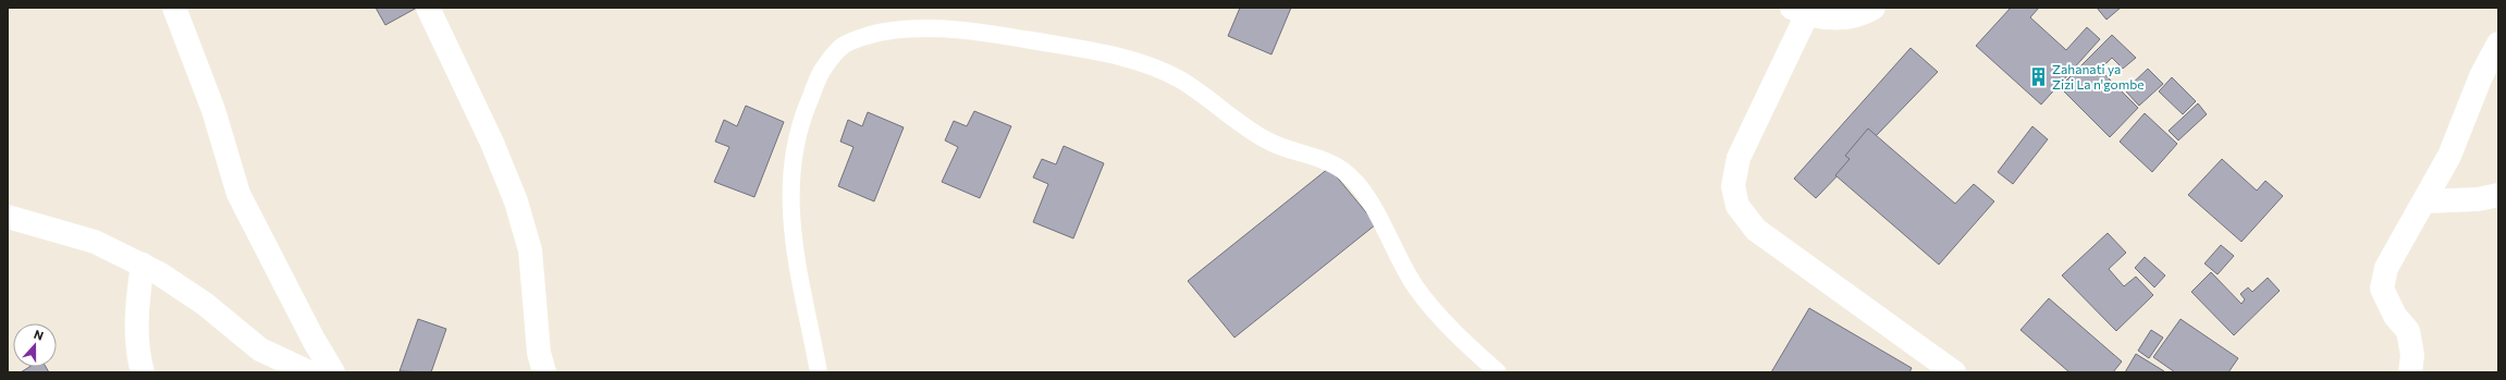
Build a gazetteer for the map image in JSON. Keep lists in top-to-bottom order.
{
  "places": {
    "building": ["Zahanati ya Zizi La n'gombe"]
  },
  "north": "top"
}
